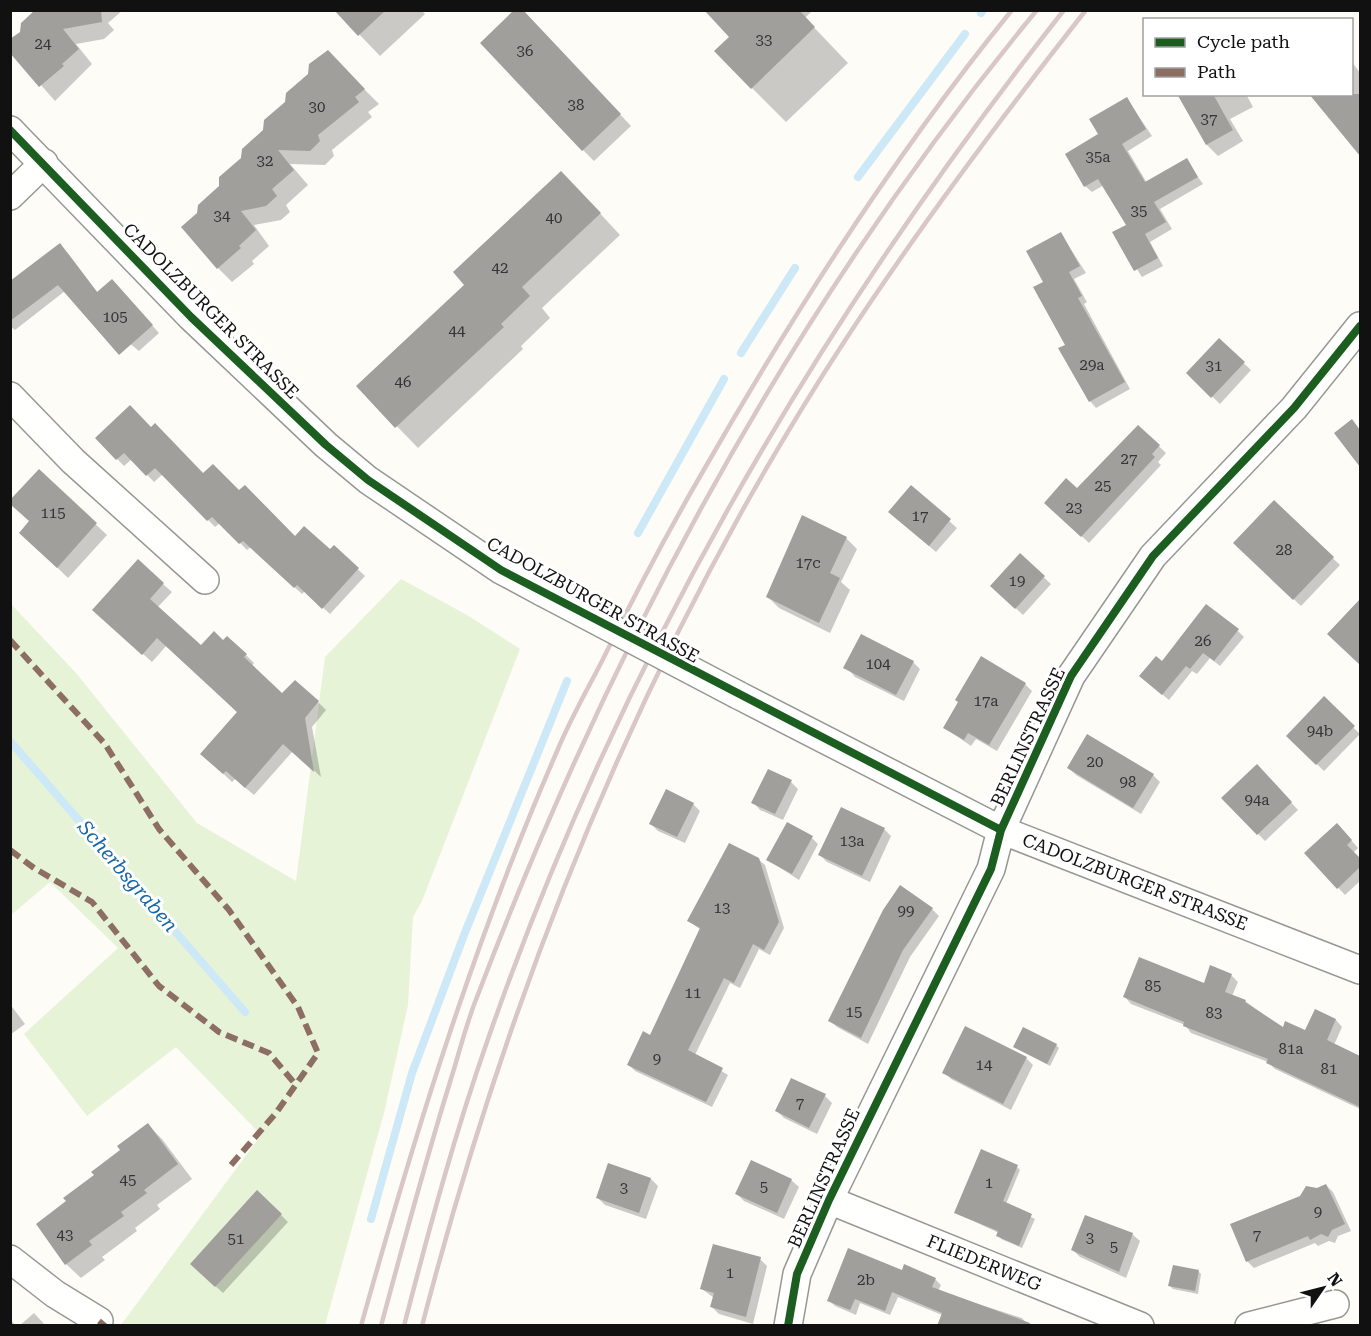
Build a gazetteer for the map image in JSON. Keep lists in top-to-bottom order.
{
  "streets": {
    "street": ["CADOLZBURGER STRASSE", "BERLINSTRASSE", "FLIEDERWEG"]
  },
  "crossings": [
    ["CADOLZBURGER STRASSE", "BERLINSTRASSE"],
    ["BERLINSTRASSE", "FLIEDERWEG"]
  ],
  "water": ["Scherbsgraben"],
  "house_numbers": [
    "33",
    "24",
    "36",
    "38",
    "30",
    "37",
    "35a",
    "32",
    "35",
    "34",
    "40",
    "42",
    "105",
    "44",
    "29a",
    "31",
    "46",
    "27",
    "25",
    "23",
    "115",
    "17",
    "28",
    "17c",
    "19",
    "26",
    "104",
    "17a",
    "94b",
    "20",
    "98",
    "94a",
    "13a",
    "13",
    "99",
    "85",
    "11",
    "15",
    "83",
    "81a",
    "9",
    "14",
    "81",
    "7",
    "45",
    "1",
    "5",
    "3",
    "9",
    "43",
    "7",
    "3",
    "51",
    "5",
    "1",
    "2b"
  ],
  "legend": ["Cycle path", "Path"],
  "north": "top right"
}
